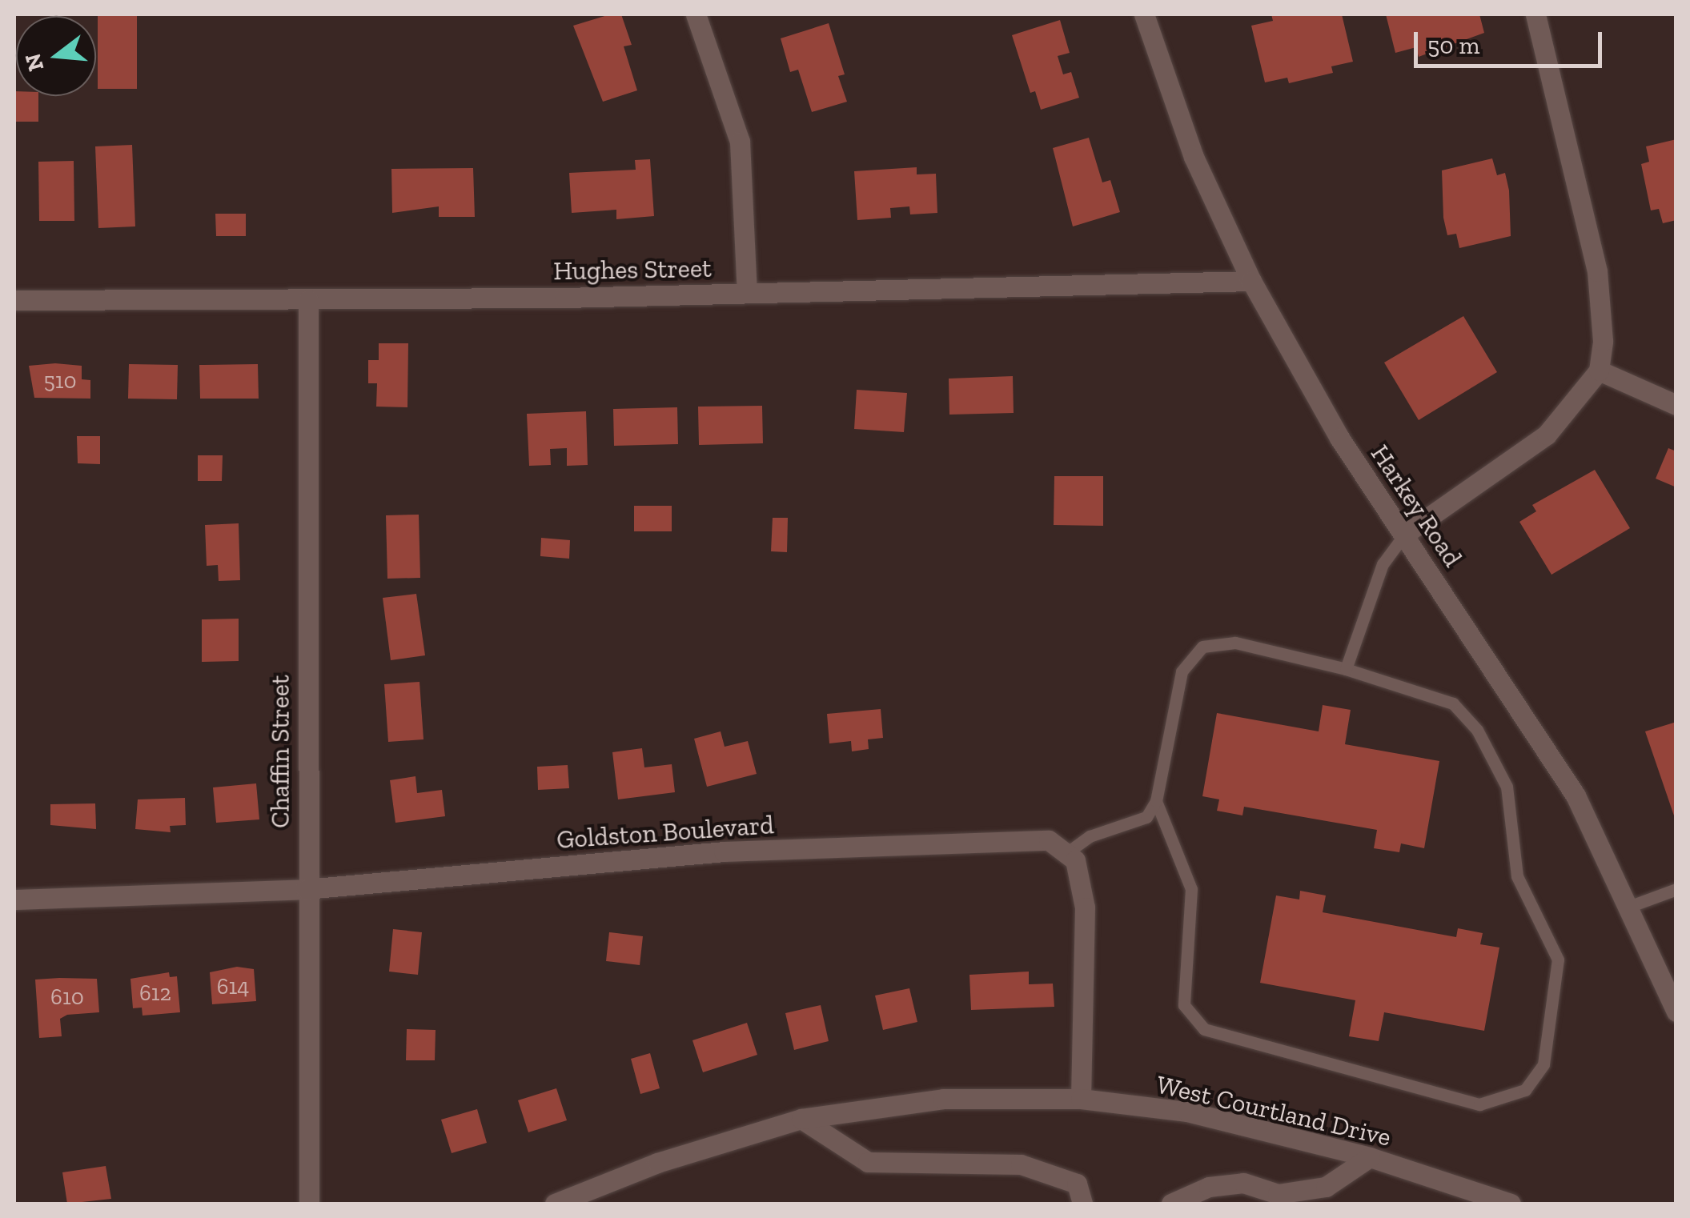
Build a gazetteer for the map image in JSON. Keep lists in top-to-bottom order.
{
  "streets": {
    "street": [
      "Hughes Street",
      "Harkey Road",
      "Chaffin Street",
      "Goldston Boulevard",
      "West Courtland Drive"
    ]
  },
  "crossings": [
    ["Hughes Street", "Harkey Road"],
    ["Hughes Street", "Chaffin Street"],
    ["Chaffin Street", "Goldston Boulevard"]
  ],
  "house_numbers": [
    "510",
    "614",
    "612",
    "610"
  ],
  "scale_bar": "50 m",
  "north": "left"
}
